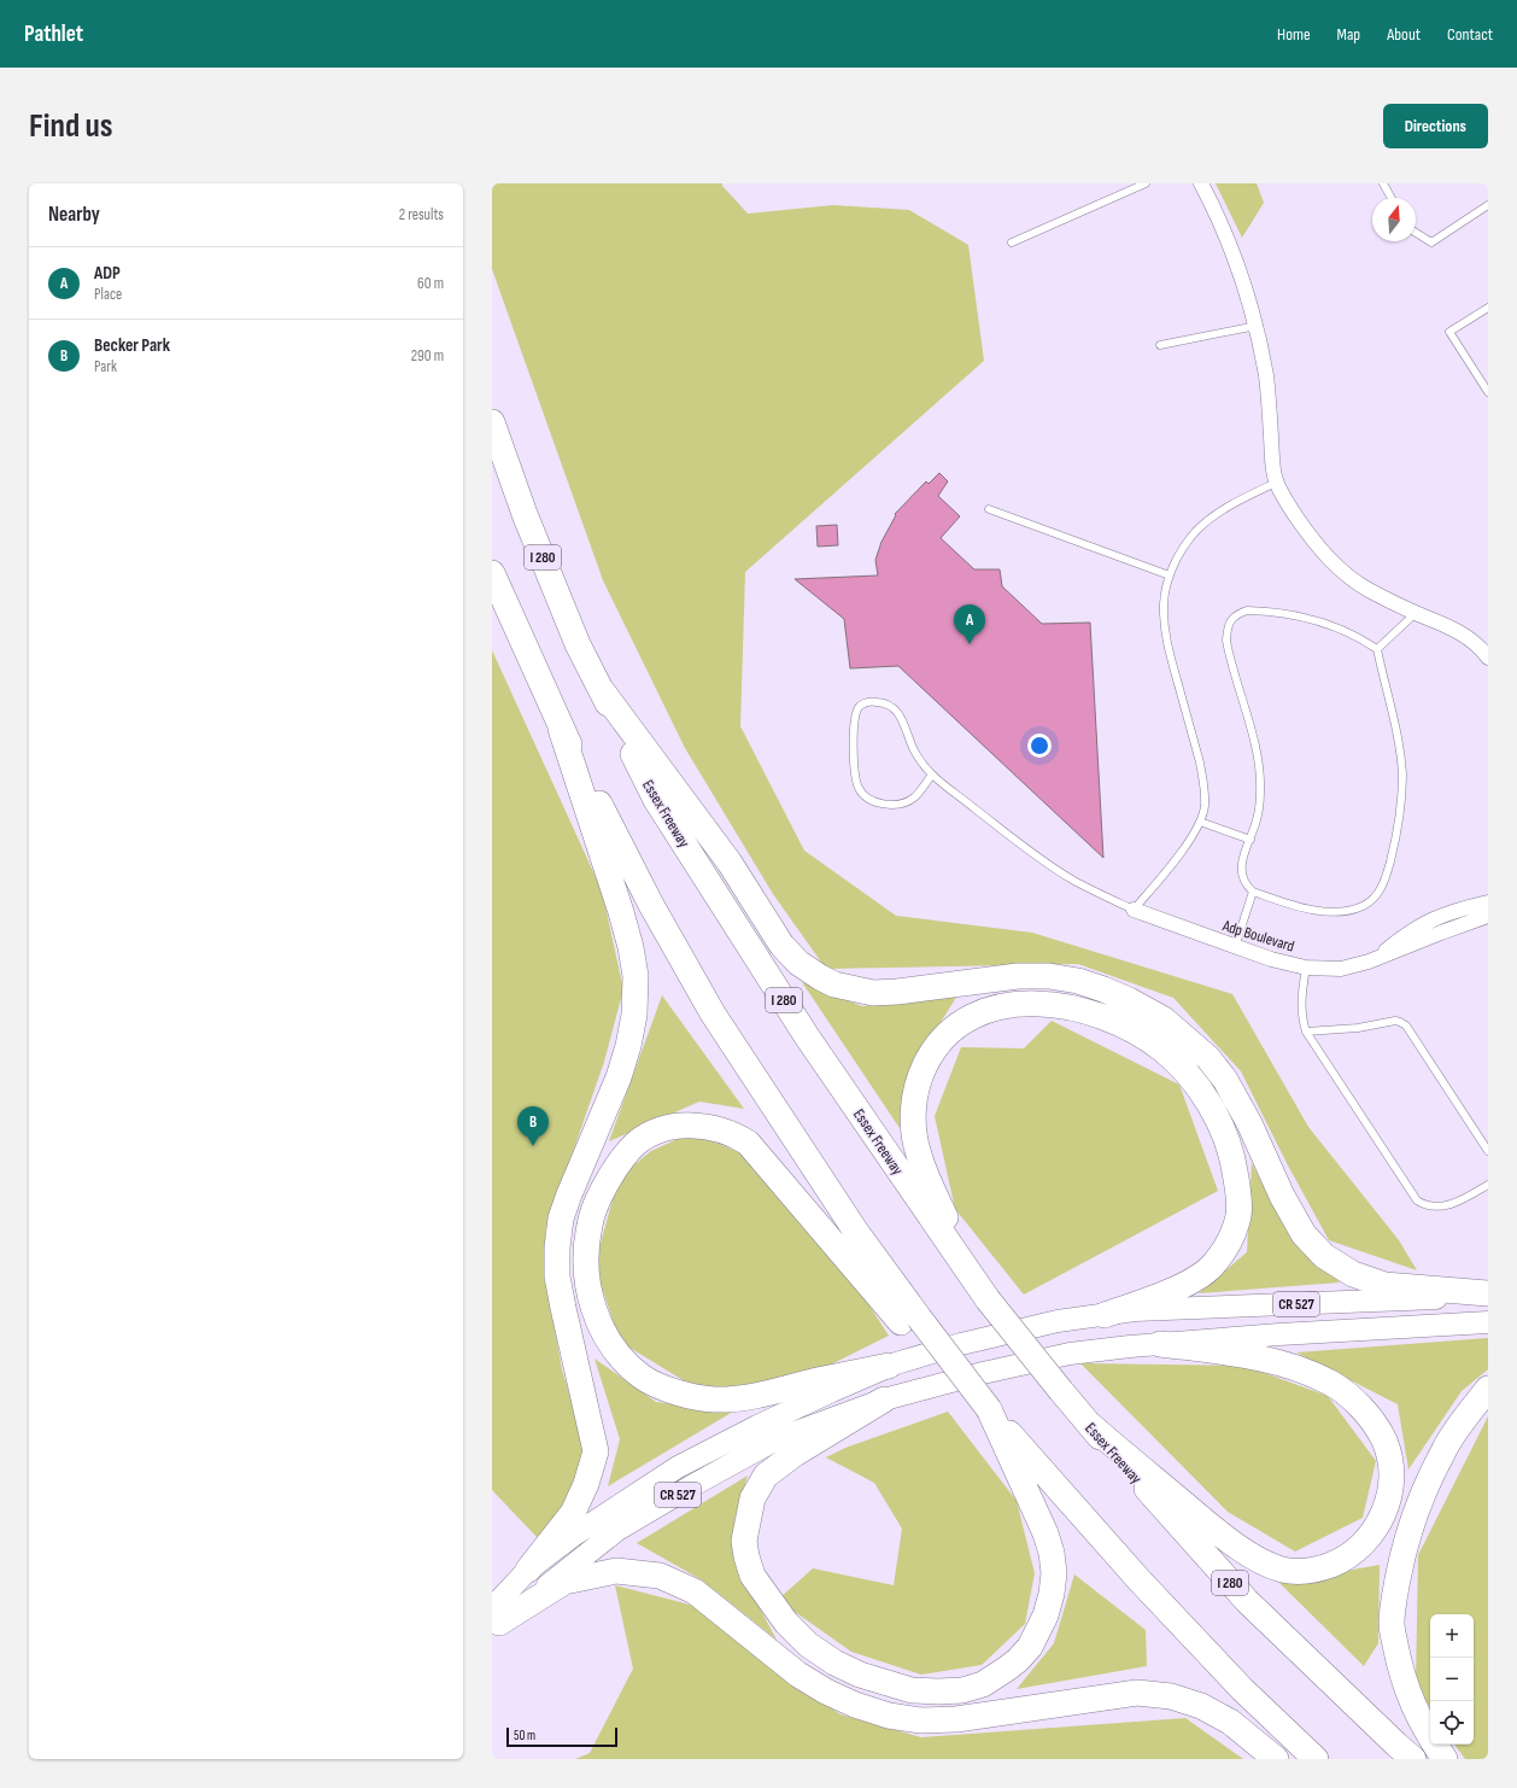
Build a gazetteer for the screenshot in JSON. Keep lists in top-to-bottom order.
{
  "streets": {
    "highway": ["I 280", "Essex Freeway"],
    "main road": ["CR 527"],
    "street": ["Adp Boulevard"]
  },
  "scale_bar": "50 m",
  "north": "top",
  "page": {
    "header": "Pathlet",
    "nav": [
      "Home",
      "Map",
      "About",
      "Contact"
    ],
    "buttons": "Directions",
    "title": "Find us",
    "heading": ["Nearby", "2 results"],
    "list": [
      {
        "mark": "A",
        "name": "ADP",
        "note": "Place",
        "value": "60 m"
      },
      {
        "mark": "B",
        "name": "Becker Park",
        "note": "Park",
        "value": "290 m"
      }
    ],
    "pins": ["A", "B"],
    "map_buttons": ["+", "−"],
    "scale": "50 m"
  }
}
